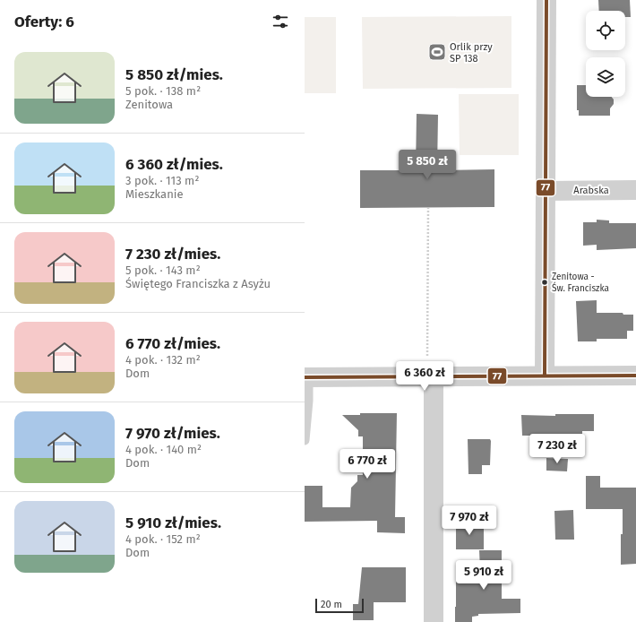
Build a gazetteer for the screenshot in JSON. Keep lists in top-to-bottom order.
{
  "streets": {
    "street": ["Arabska"]
  },
  "places": {
    "sports": ["Orlik przy SP 138"],
    "other": ["Zenitowa - Św. Franciszka"]
  },
  "lines": ["transit line 77"],
  "scale_bar": "20 m",
  "page": {
    "heading": "Oferty: 6",
    "list": [
      {
        "name": "5 850 zł/mies.",
        "note": "5 pok. · 138 m² · Zenitowa"
      },
      {
        "name": "6 360 zł/mies.",
        "note": "3 pok. · 113 m² · Mieszkanie"
      },
      {
        "name": "7 230 zł/mies.",
        "note": "5 pok. · 143 m² · Świętego Franciszka z Asyżu"
      },
      {
        "name": "6 770 zł/mies.",
        "note": "4 pok. · 132 m² · Dom"
      },
      {
        "name": "7 970 zł/mies.",
        "note": "4 pok. · 140 m² · Dom"
      },
      {
        "name": "5 910 zł/mies.",
        "note": "4 pok. · 152 m² · Dom"
      }
    ],
    "price": [
      "5 850 zł",
      "6 360 zł",
      "7 230 zł",
      "6 770 zł",
      "7 970 zł",
      "5 910 zł"
    ],
    "scale": "20 m"
  }
}
